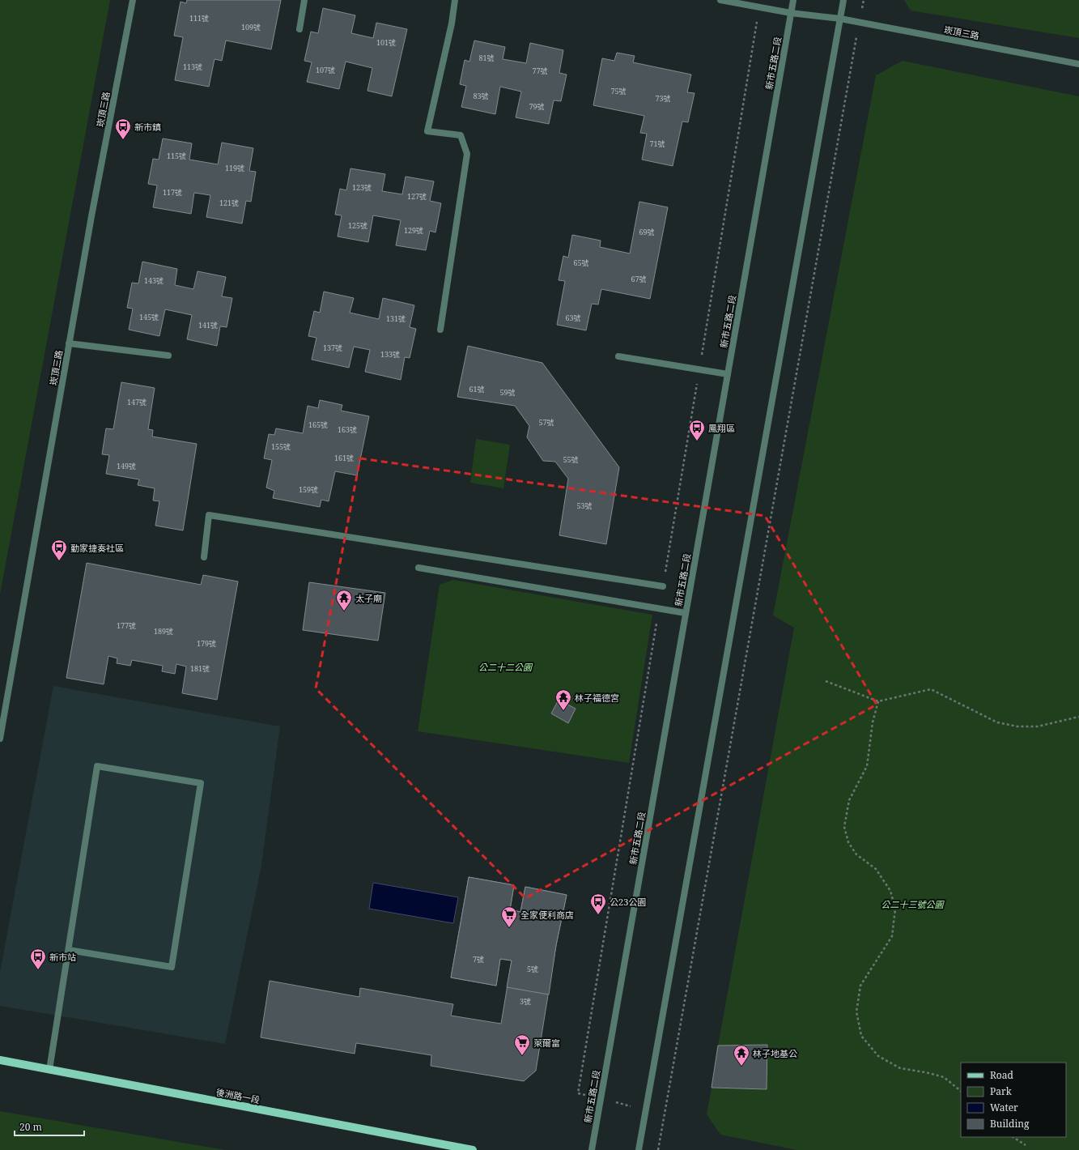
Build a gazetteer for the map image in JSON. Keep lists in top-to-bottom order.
{
  "streets": {
    "main road": ["後洲路一段"],
    "street": ["崁頂三路", "新市五路二段"]
  },
  "crossings": [
    ["崁頂三路", "新市五路二段"]
  ],
  "parks": ["公二十二公園", "公二十三號公園"],
  "places": {
    "bus stop": [
      "新市鎮",
      "鳳翔區",
      "勤家捷奏社區",
      "公23公園",
      "新市站"
    ],
    "temple": ["太子廟", "林子福德宮", "林子地基公"],
    "supermarket": ["全家便利商店", "萊爾富"]
  },
  "house_numbers": [
    "111號",
    "109號",
    "101號",
    "81號",
    "113號",
    "107號",
    "77號",
    "75號",
    "83號",
    "73號",
    "79號",
    "71號",
    "115號",
    "119號",
    "123號",
    "117號",
    "127號",
    "121號",
    "125號",
    "129號",
    "69號",
    "65號",
    "67號",
    "143號",
    "145號",
    "63號",
    "131號",
    "141號",
    "137號",
    "133號",
    "61號",
    "59號",
    "147號",
    "57號",
    "165號",
    "163號",
    "155號",
    "161號",
    "55號",
    "149號",
    "159號",
    "53號",
    "177號",
    "189號",
    "179號",
    "181號",
    "7號",
    "5號",
    "3號"
  ],
  "legend": [
    "Road",
    "Park",
    "Water",
    "Building"
  ],
  "scale_bar": "20 m"
}
